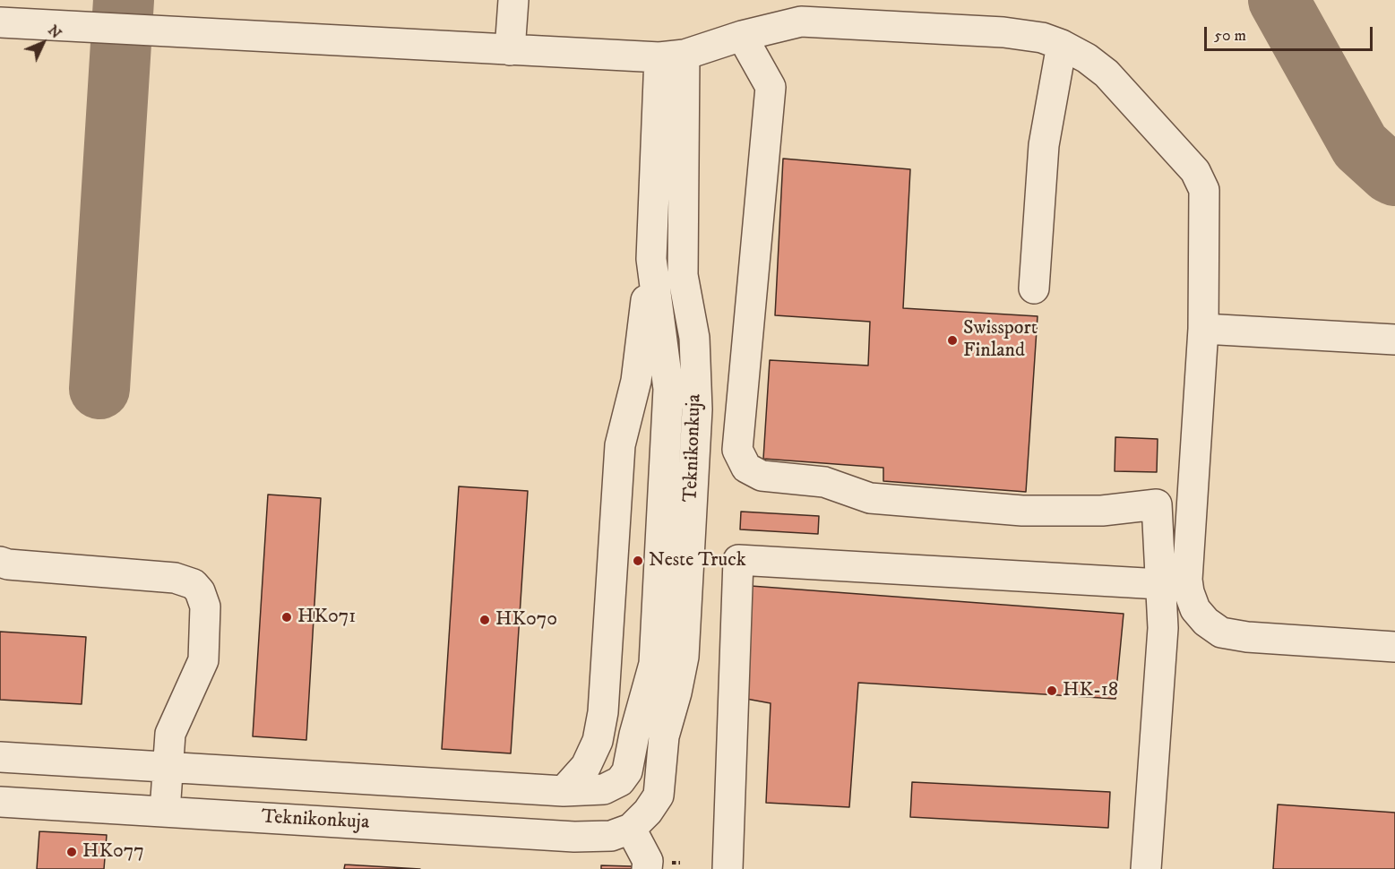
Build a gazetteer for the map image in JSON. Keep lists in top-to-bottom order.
{
  "streets": {
    "lane": ["Teknikonkuja"]
  },
  "places": [
    "Swissport Finland",
    "Neste Truck",
    "HK071",
    "HK070",
    "HK-18",
    "HK077"
  ],
  "scale_bar": "50 m",
  "north": "top right"
}
